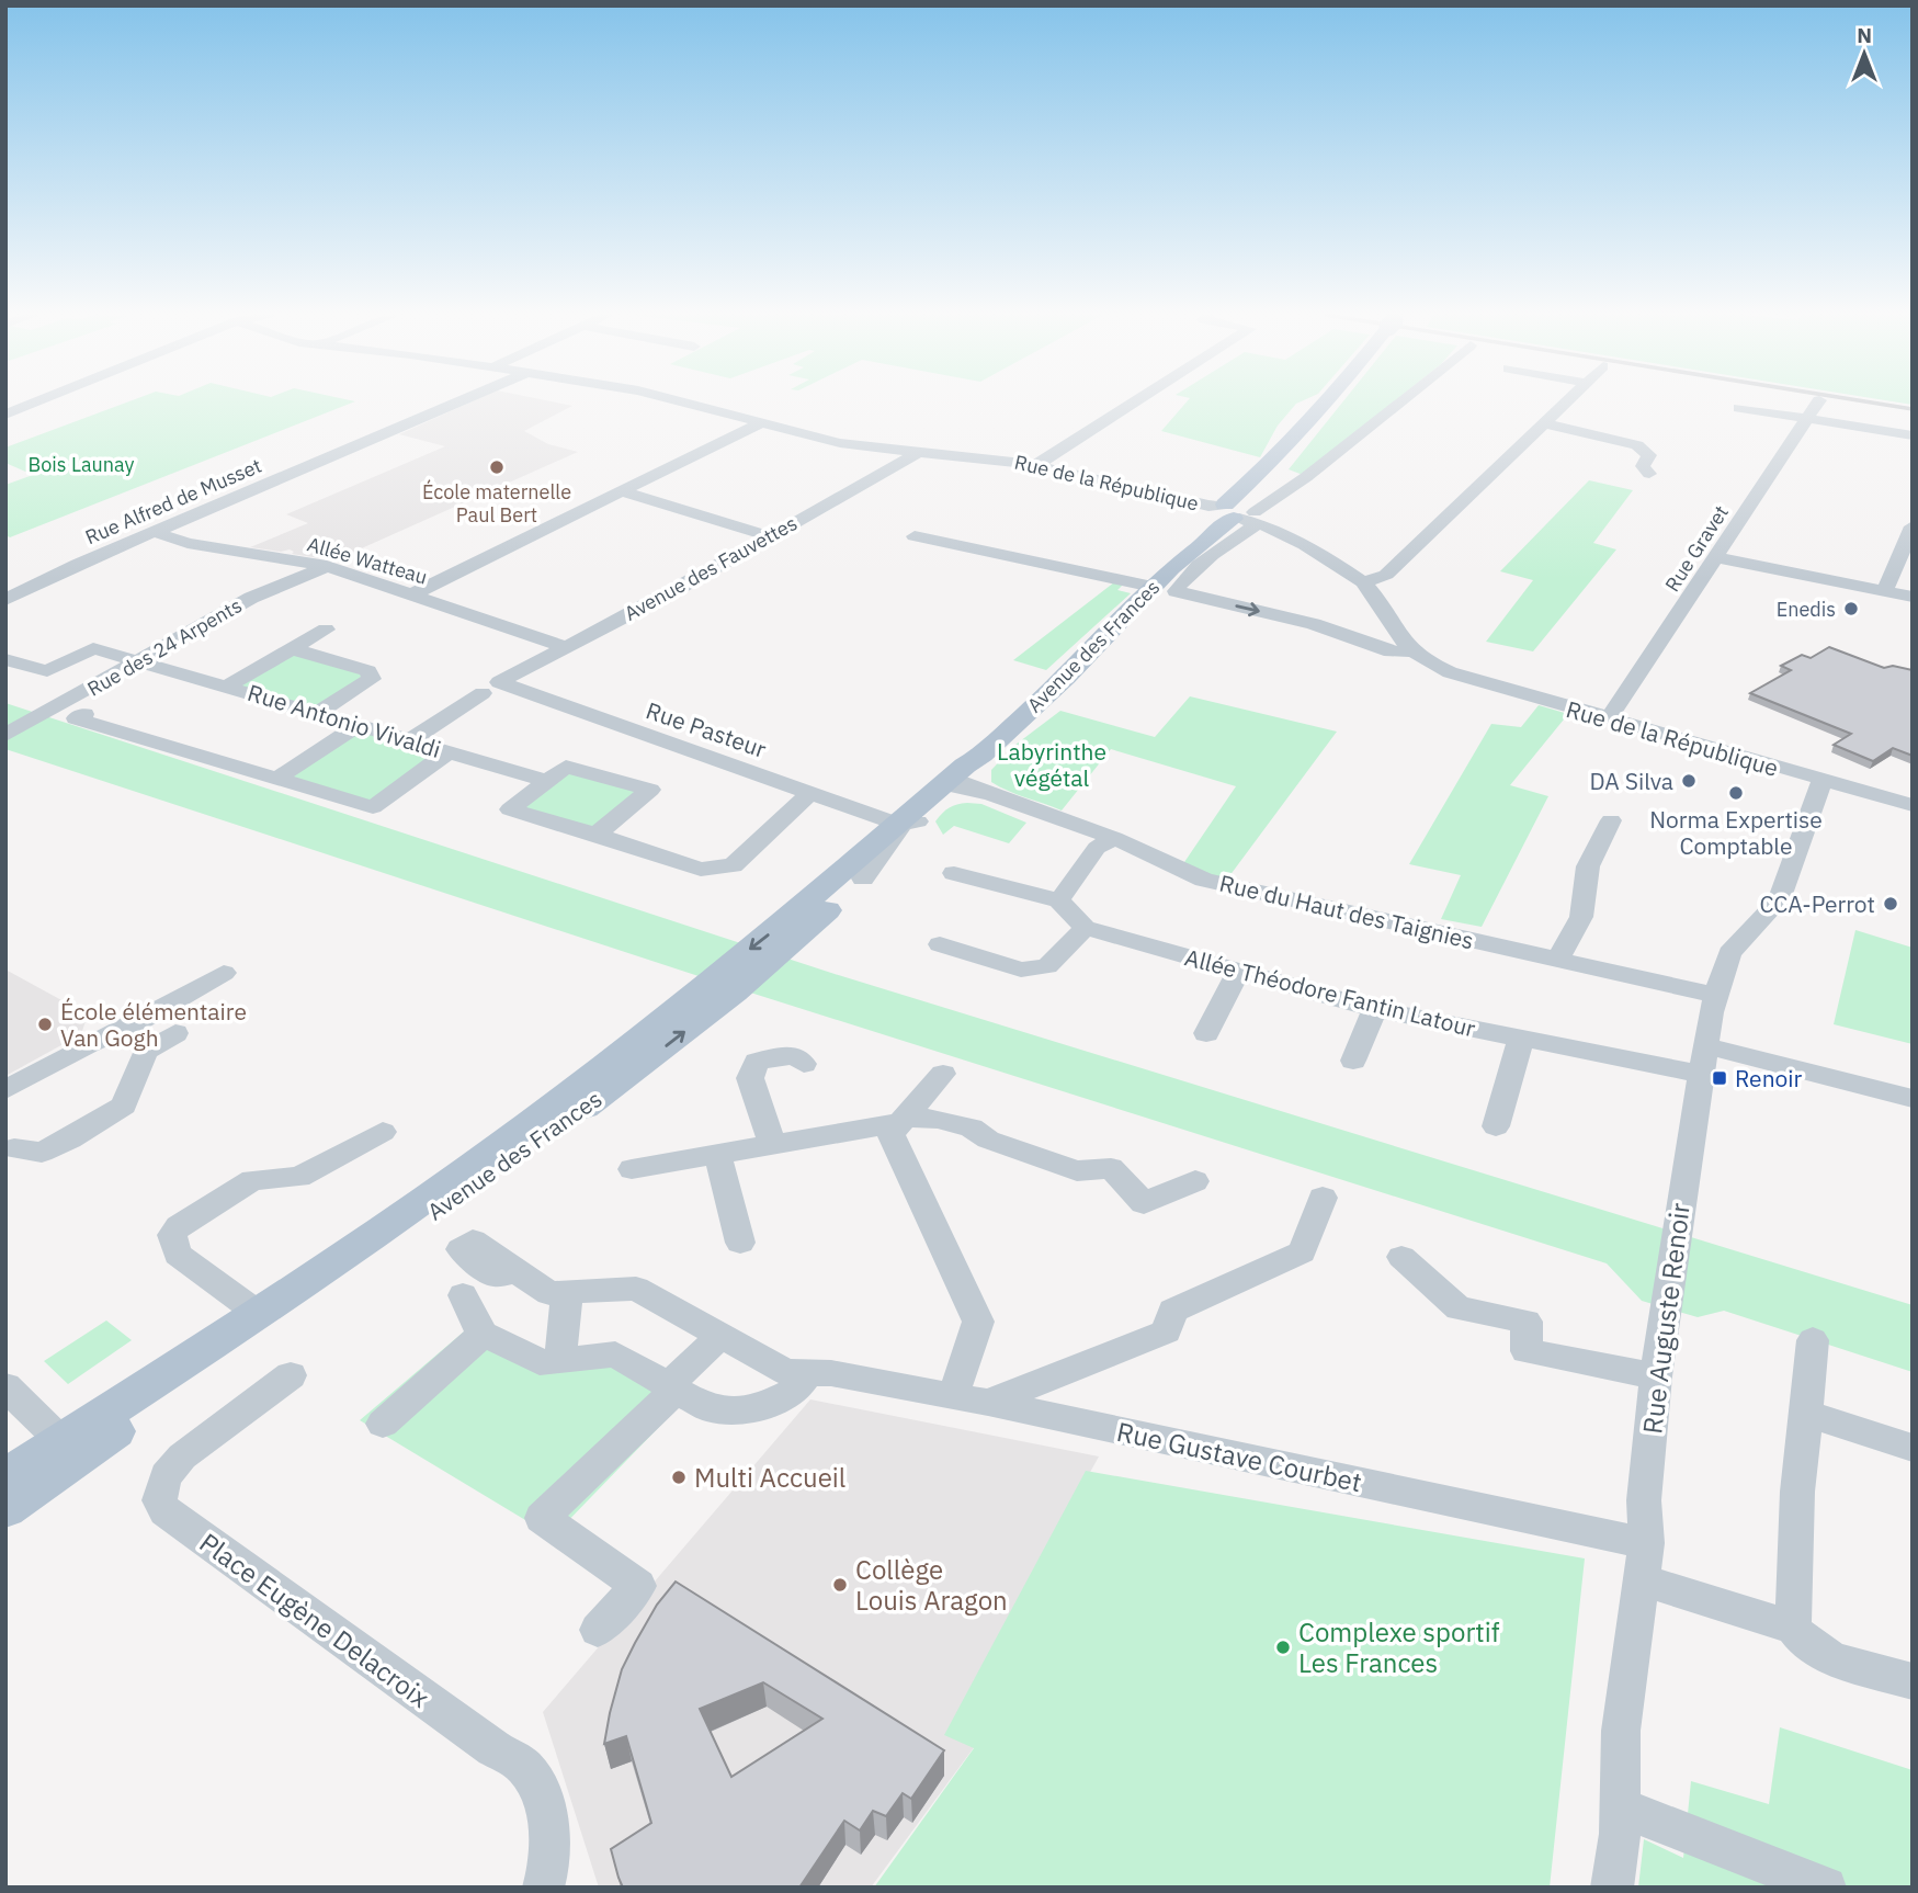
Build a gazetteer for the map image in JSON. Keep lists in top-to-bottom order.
{
  "streets": {
    "main road": ["Avenue des Frances"],
    "street": [
      "Rue de la République",
      "Rue Alfred de Musset",
      "Rue Gravet",
      "Allée Watteau",
      "Avenue des Fauvettes",
      "Rue des 24 Arpents",
      "Rue Antonio Vivaldi",
      "Rue Pasteur",
      "Rue du Haut des Taignies",
      "Allée Théodore Fantin Latour",
      "Rue Auguste Renoir",
      "Rue Gustave Courbet",
      "Place Eugène Delacroix"
    ]
  },
  "crossings": [
    ["Rue de la République", "Rue Gravet"],
    ["Rue de la République", "Avenue des Fauvettes"],
    ["Rue de la République", "Avenue des Frances"],
    ["Rue de la République", "Rue Auguste Renoir"],
    ["Rue Alfred de Musset", "Allée Watteau"],
    ["Allée Watteau", "Avenue des Fauvettes"],
    ["Allée Watteau", "Rue des 24 Arpents"],
    ["Avenue des Fauvettes", "Rue Antonio Vivaldi"],
    ["Avenue des Fauvettes", "Rue Pasteur"],
    ["Avenue des Frances", "Rue Pasteur"],
    ["Avenue des Frances", "Rue du Haut des Taignies"],
    ["Rue des 24 Arpents", "Rue Antonio Vivaldi"],
    ["Rue du Haut des Taignies", "Rue Auguste Renoir"],
    ["Allée Théodore Fantin Latour", "Rue Auguste Renoir"],
    ["Rue Auguste Renoir", "Rue Gustave Courbet"]
  ],
  "parks": ["Bois Launay", "Labyrinthe végétal"],
  "places": {
    "other": [
      "École maternelle Paul Bert",
      "Enedis",
      "DA Silva",
      "Norma Expertise Comptable",
      "CCA-Perrot",
      "École élémentaire Van Gogh",
      "Multi Accueil",
      "Collège Louis Aragon",
      "Complexe sportif Les Frances"
    ],
    "transit": ["Renoir"]
  },
  "north": "top"
}
